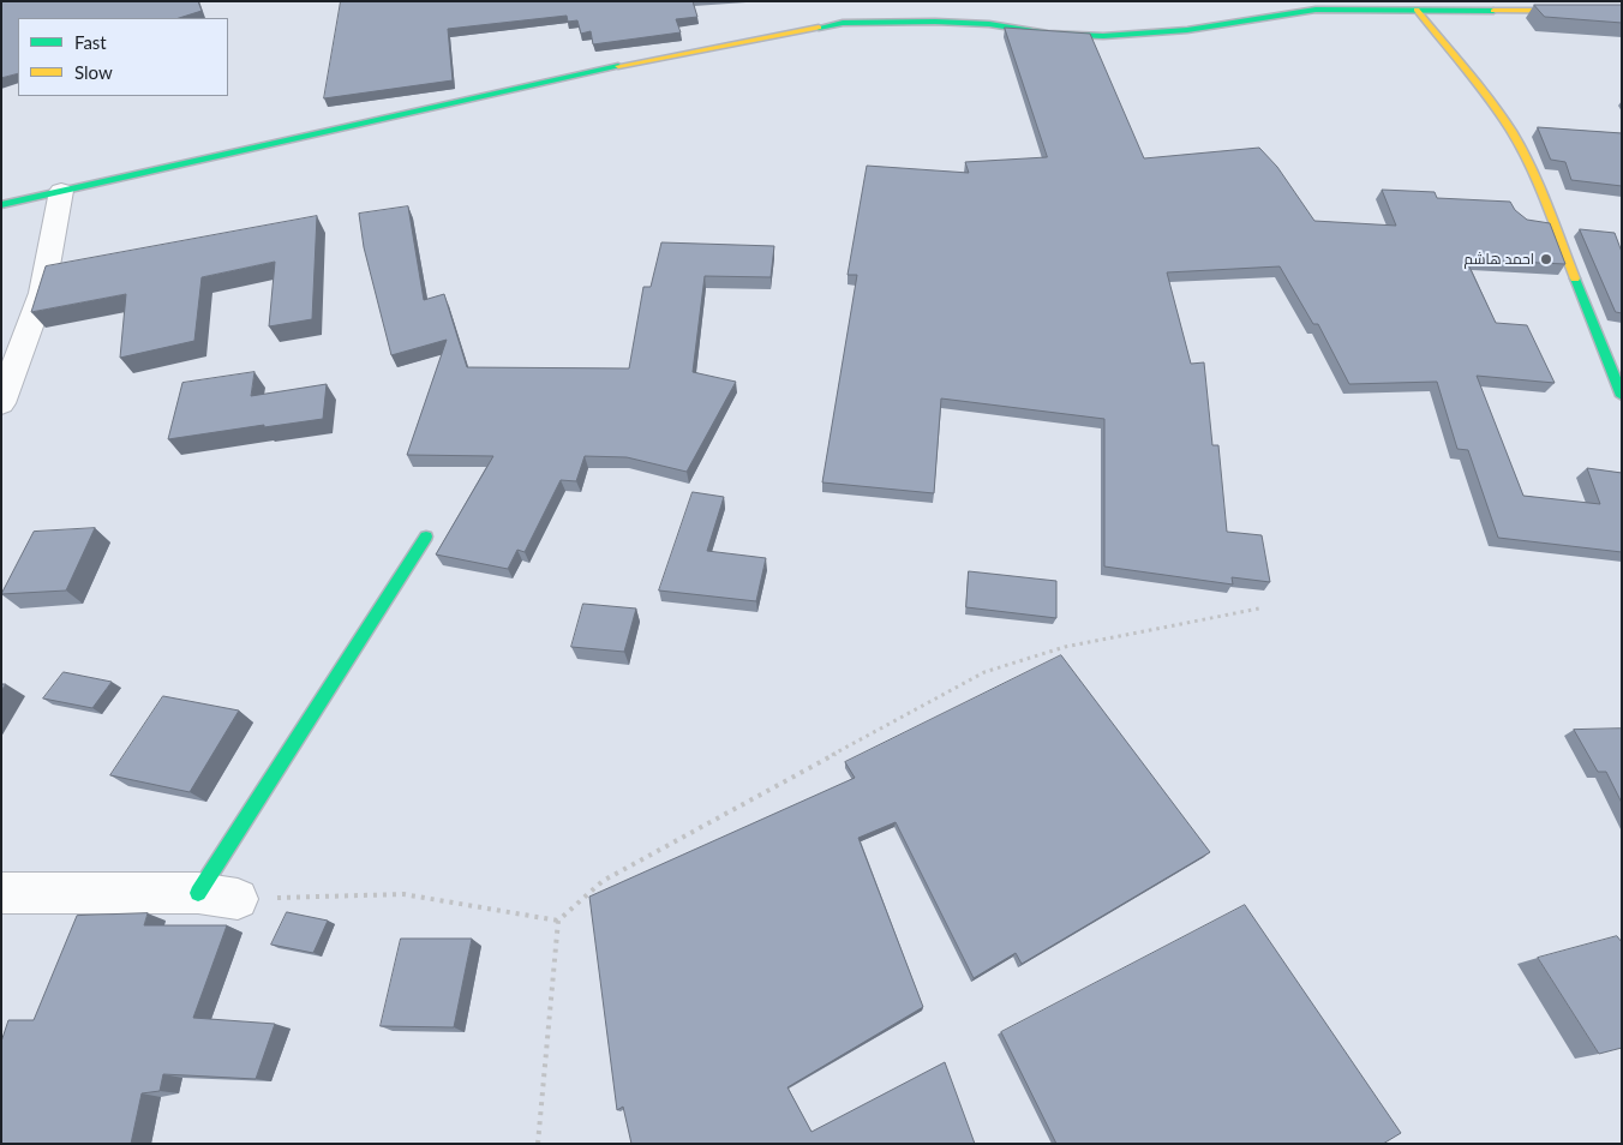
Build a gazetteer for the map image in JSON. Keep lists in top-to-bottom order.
{
  "places": ["احمد هاشم"],
  "legend": ["Fast", "Slow"]
}
